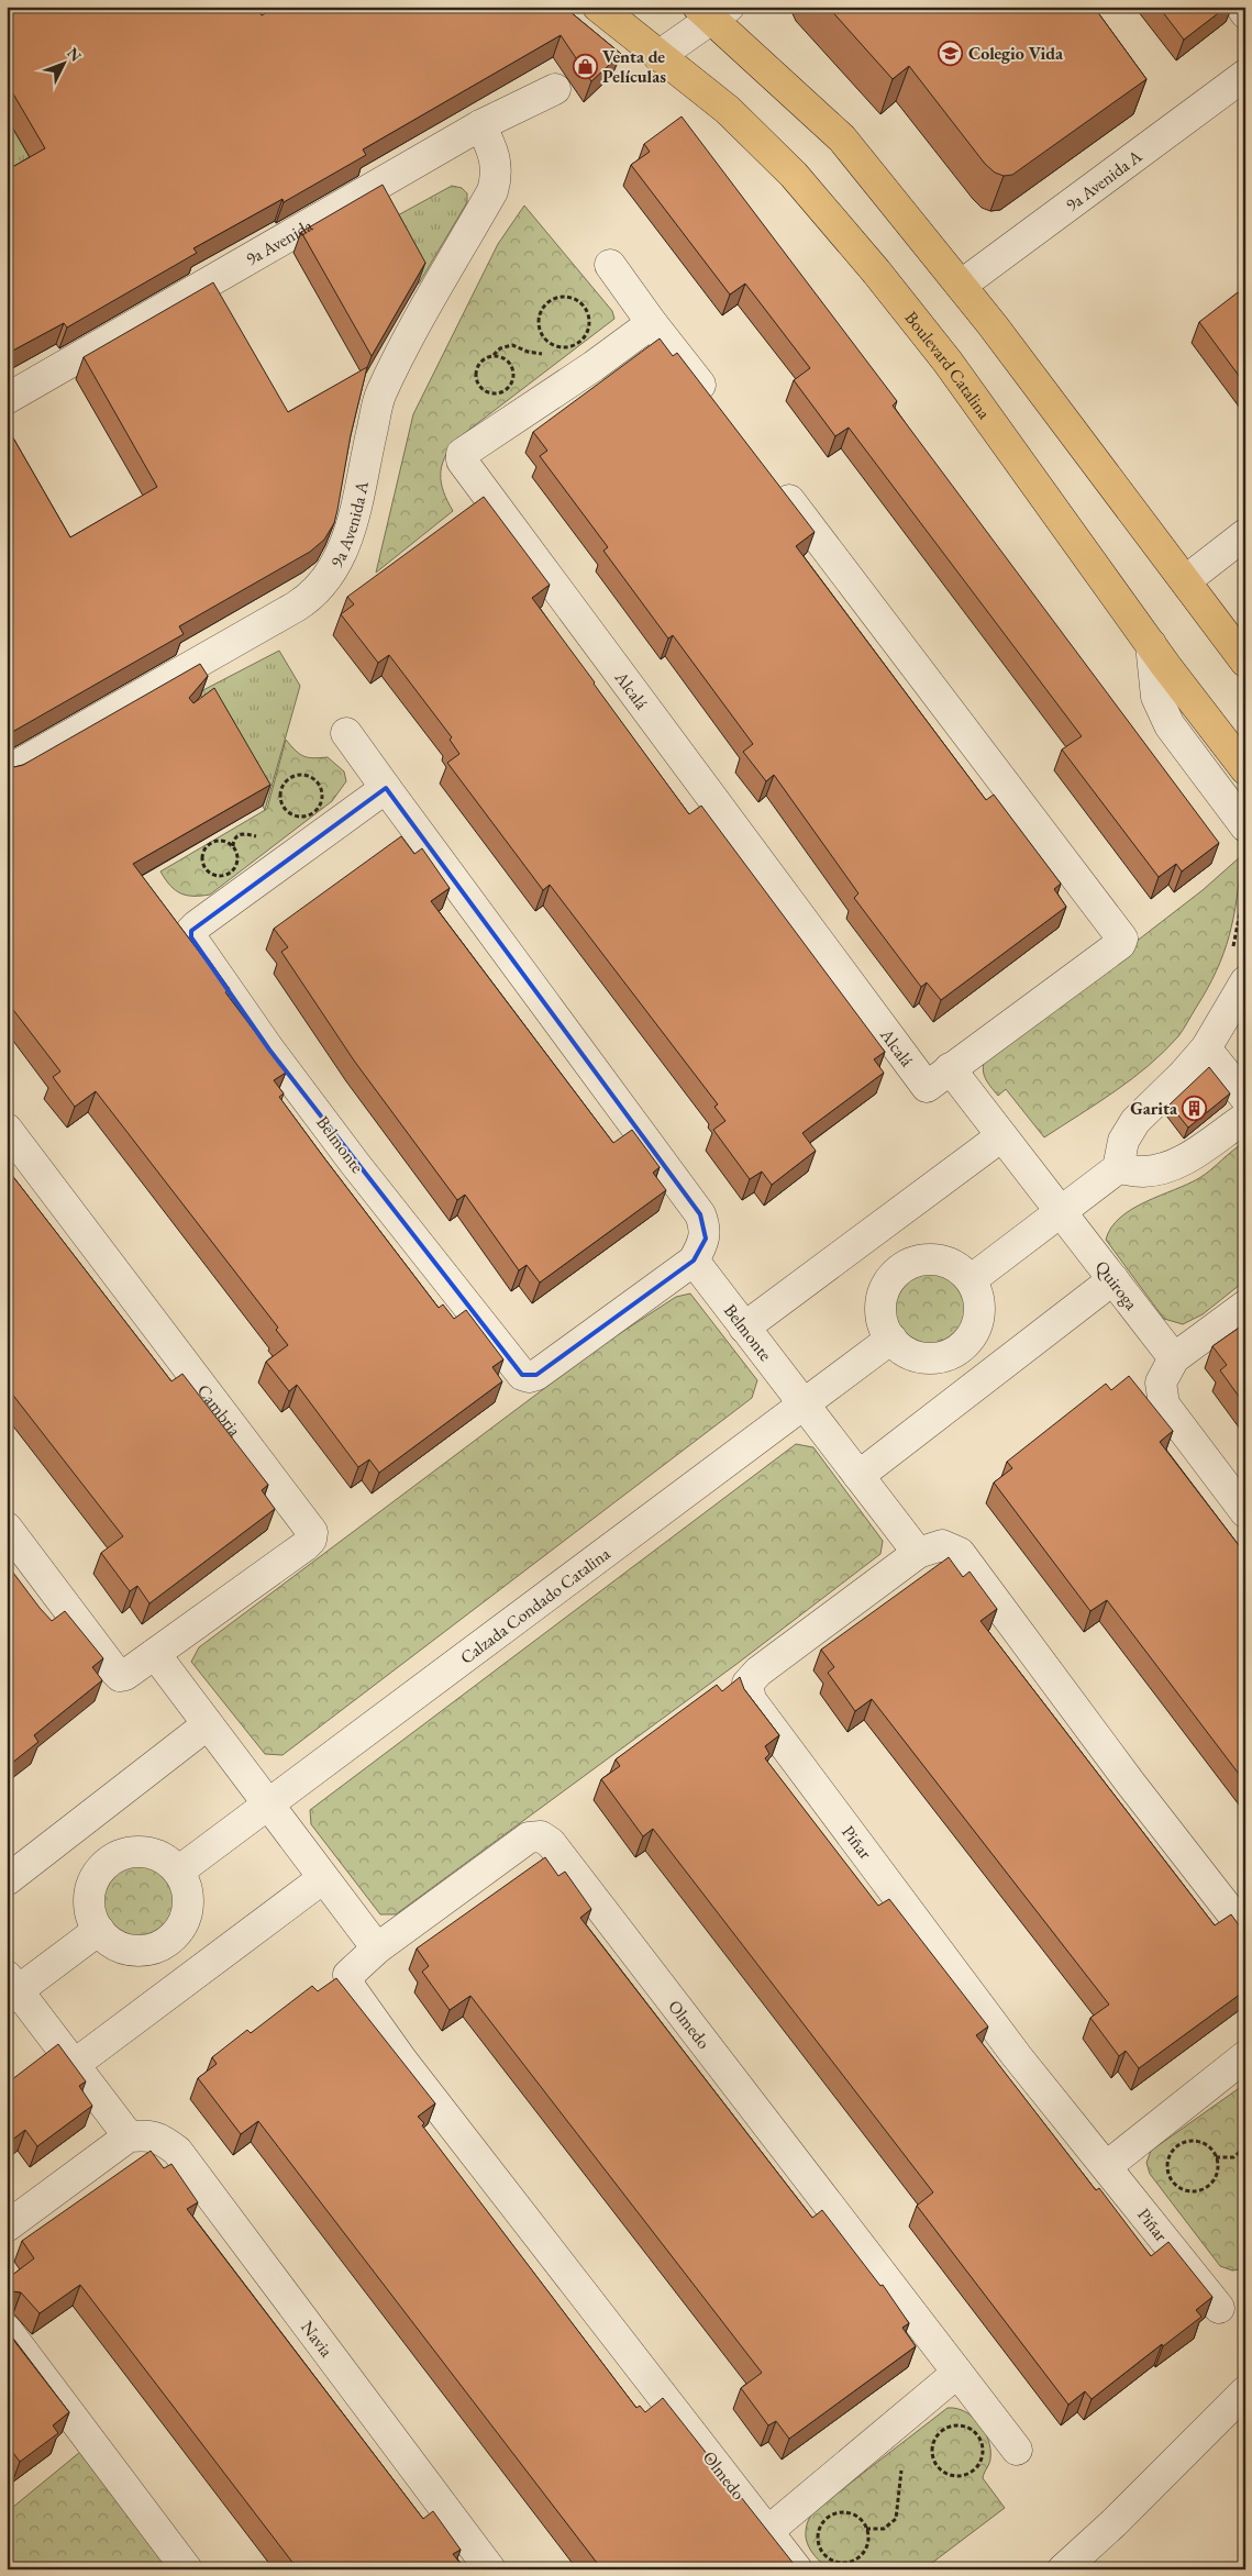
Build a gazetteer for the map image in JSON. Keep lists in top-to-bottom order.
{
  "streets": {
    "main road": ["Boulevard Catalina"],
    "street": [
      "9a Avenida A",
      "9a Avenida",
      "Alcalá",
      "Belmonte",
      "Quiroga",
      "Cambria",
      "Calzada Condado Catalina",
      "Piñar",
      "Olmedo",
      "Navia"
    ]
  },
  "crossings": [
    ["9a Avenida A", "9a Avenida"],
    ["Belmonte", "Calzada Condado Catalina"]
  ],
  "places": {
    "school or university": ["Colegio Vida"],
    "shop": ["Venta de Películas"],
    "building": ["Garita"]
  },
  "north": "top right"
}
